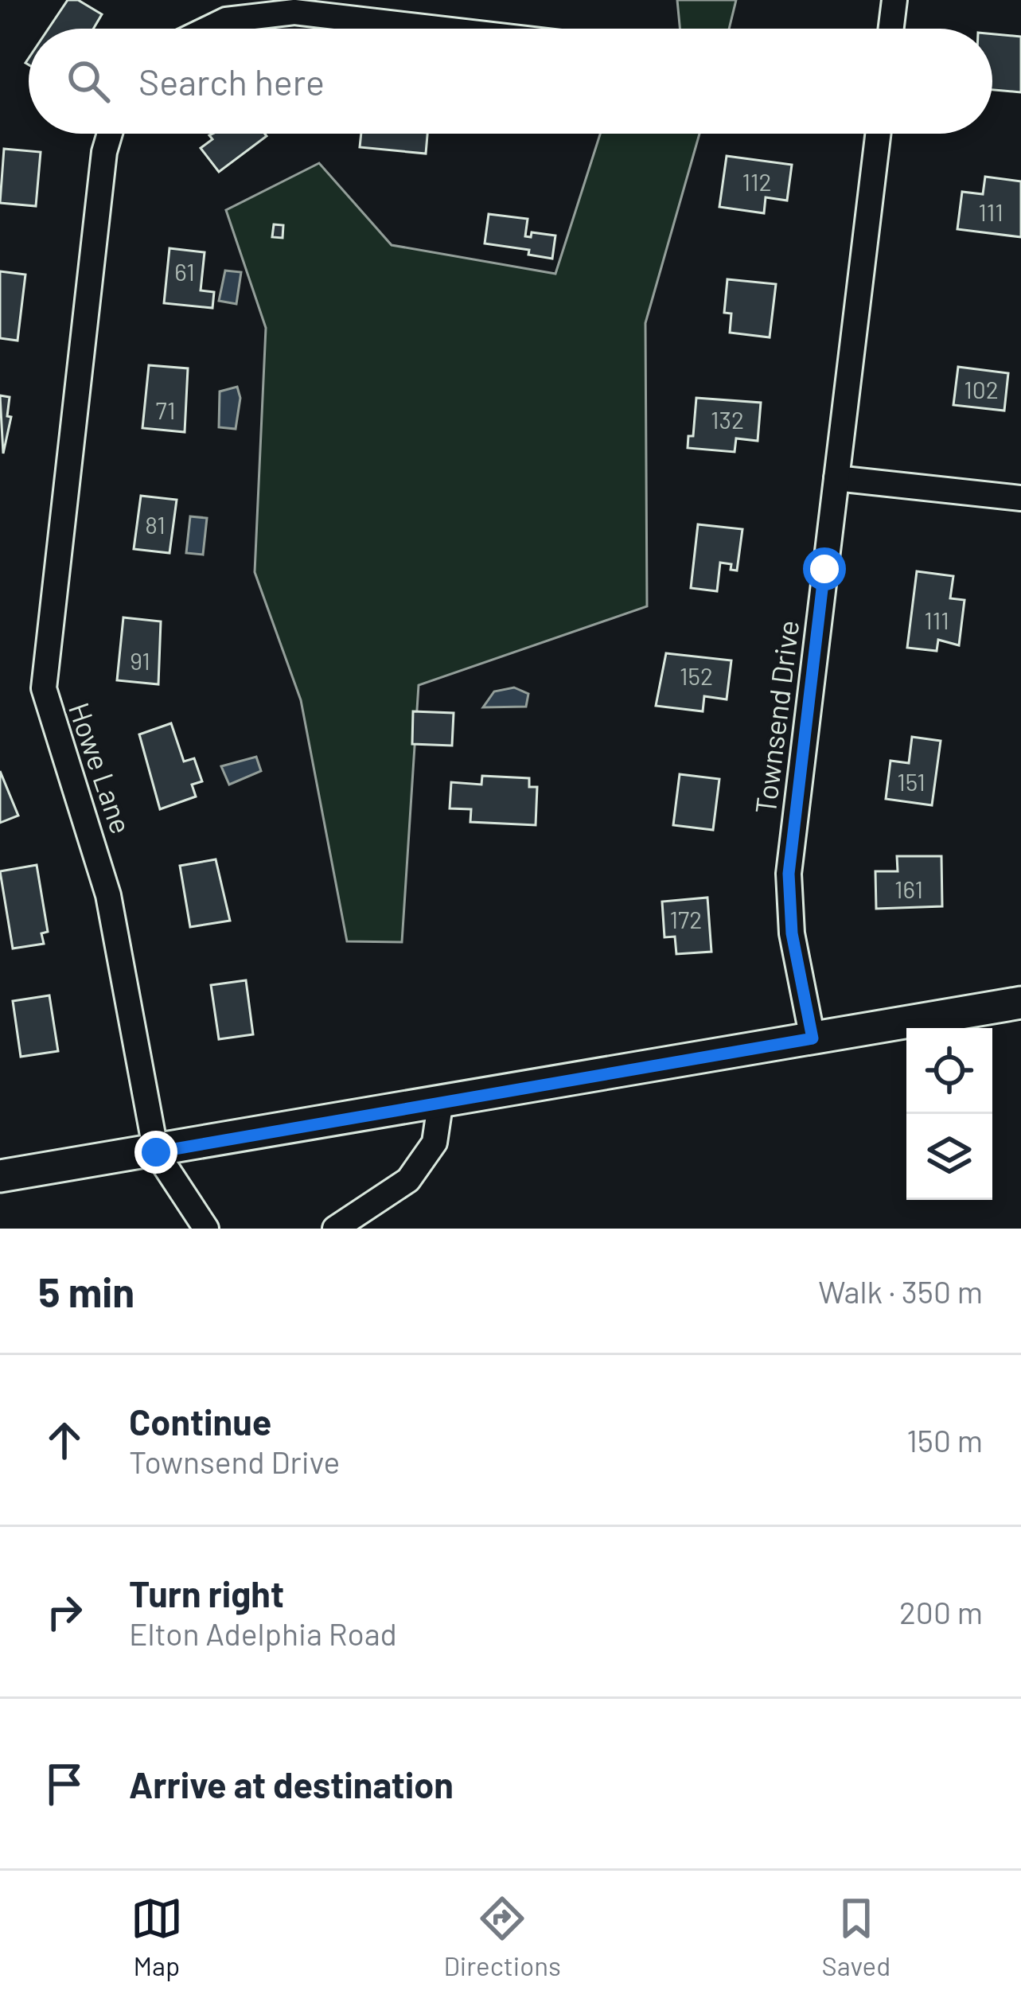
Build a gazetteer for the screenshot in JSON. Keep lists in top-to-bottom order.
{
  "streets": {
    "street": ["Townsend Drive", "Howe Lane"]
  },
  "house_numbers": [
    "112",
    "111",
    "61",
    "102",
    "71",
    "132",
    "81",
    "111",
    "91",
    "152",
    "151",
    "161",
    "172"
  ],
  "page": {
    "search": "Search here",
    "heading": ["5 min", "Walk · 350 m"],
    "list": [
      ["Continue", "Townsend Drive", "150 m"],
      ["Turn right", "Elton Adelphia Road", "200 m"],
      "Arrive at destination"
    ],
    "nav": ["Map", "Directions", "Saved"]
  }
}
